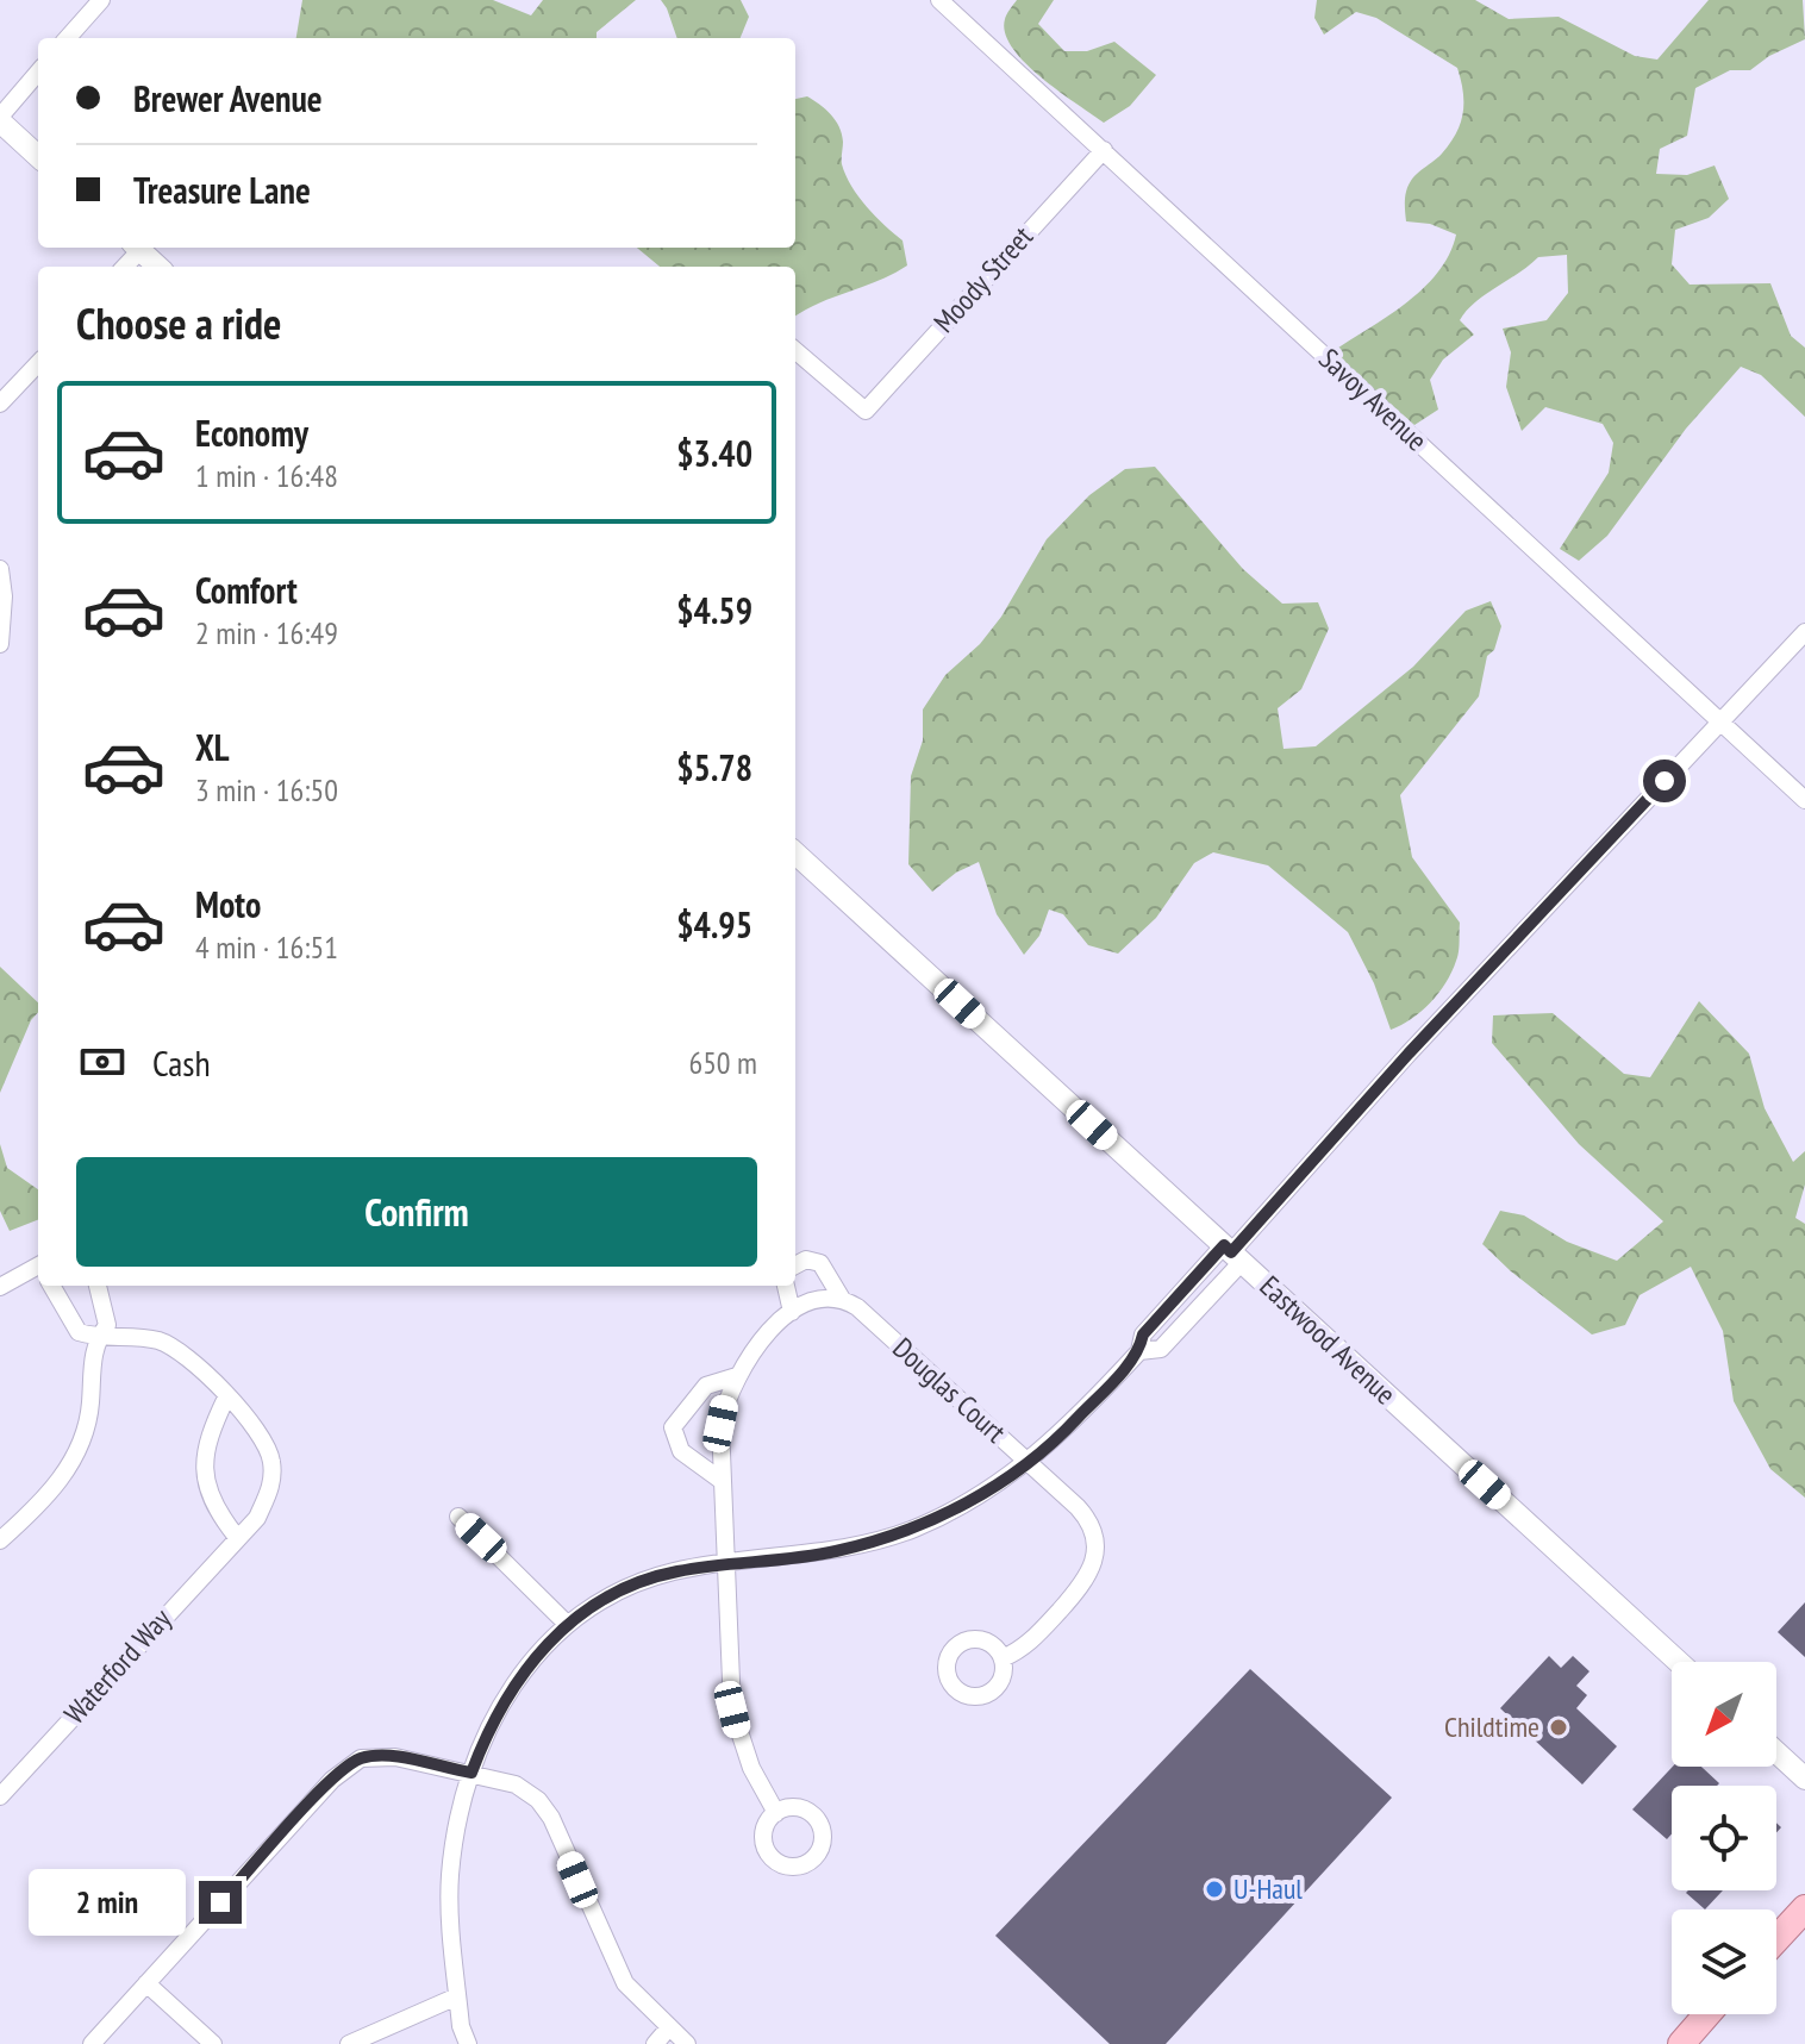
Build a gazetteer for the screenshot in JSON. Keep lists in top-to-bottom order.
{
  "streets": {
    "street": [
      "Moody Street",
      "Savoy Avenue",
      "Eastwood Avenue",
      "Douglas Court",
      "Waterford Way"
    ]
  },
  "crossings": [
    ["Moody Street", "Savoy Avenue"]
  ],
  "places": ["Childtime", "U-Haul"],
  "north": "bottom left",
  "page": {
    "banner": ["Brewer Avenue", "Treasure Lane"],
    "heading": "Choose a ride",
    "list": [
      {
        "name": "Economy",
        "note": "1 min · 16:48",
        "value": "$3.40"
      },
      {
        "name": "Comfort",
        "note": "2 min · 16:49",
        "value": "$4.59"
      },
      {
        "name": "XL",
        "note": "3 min · 16:50",
        "value": "$5.78"
      },
      {
        "name": "Moto",
        "note": "4 min · 16:51",
        "value": "$4.95"
      }
    ],
    "pay": ["Cash", "650 m"],
    "buttons": "Confirm",
    "bubble": "2 min"
  }
}
